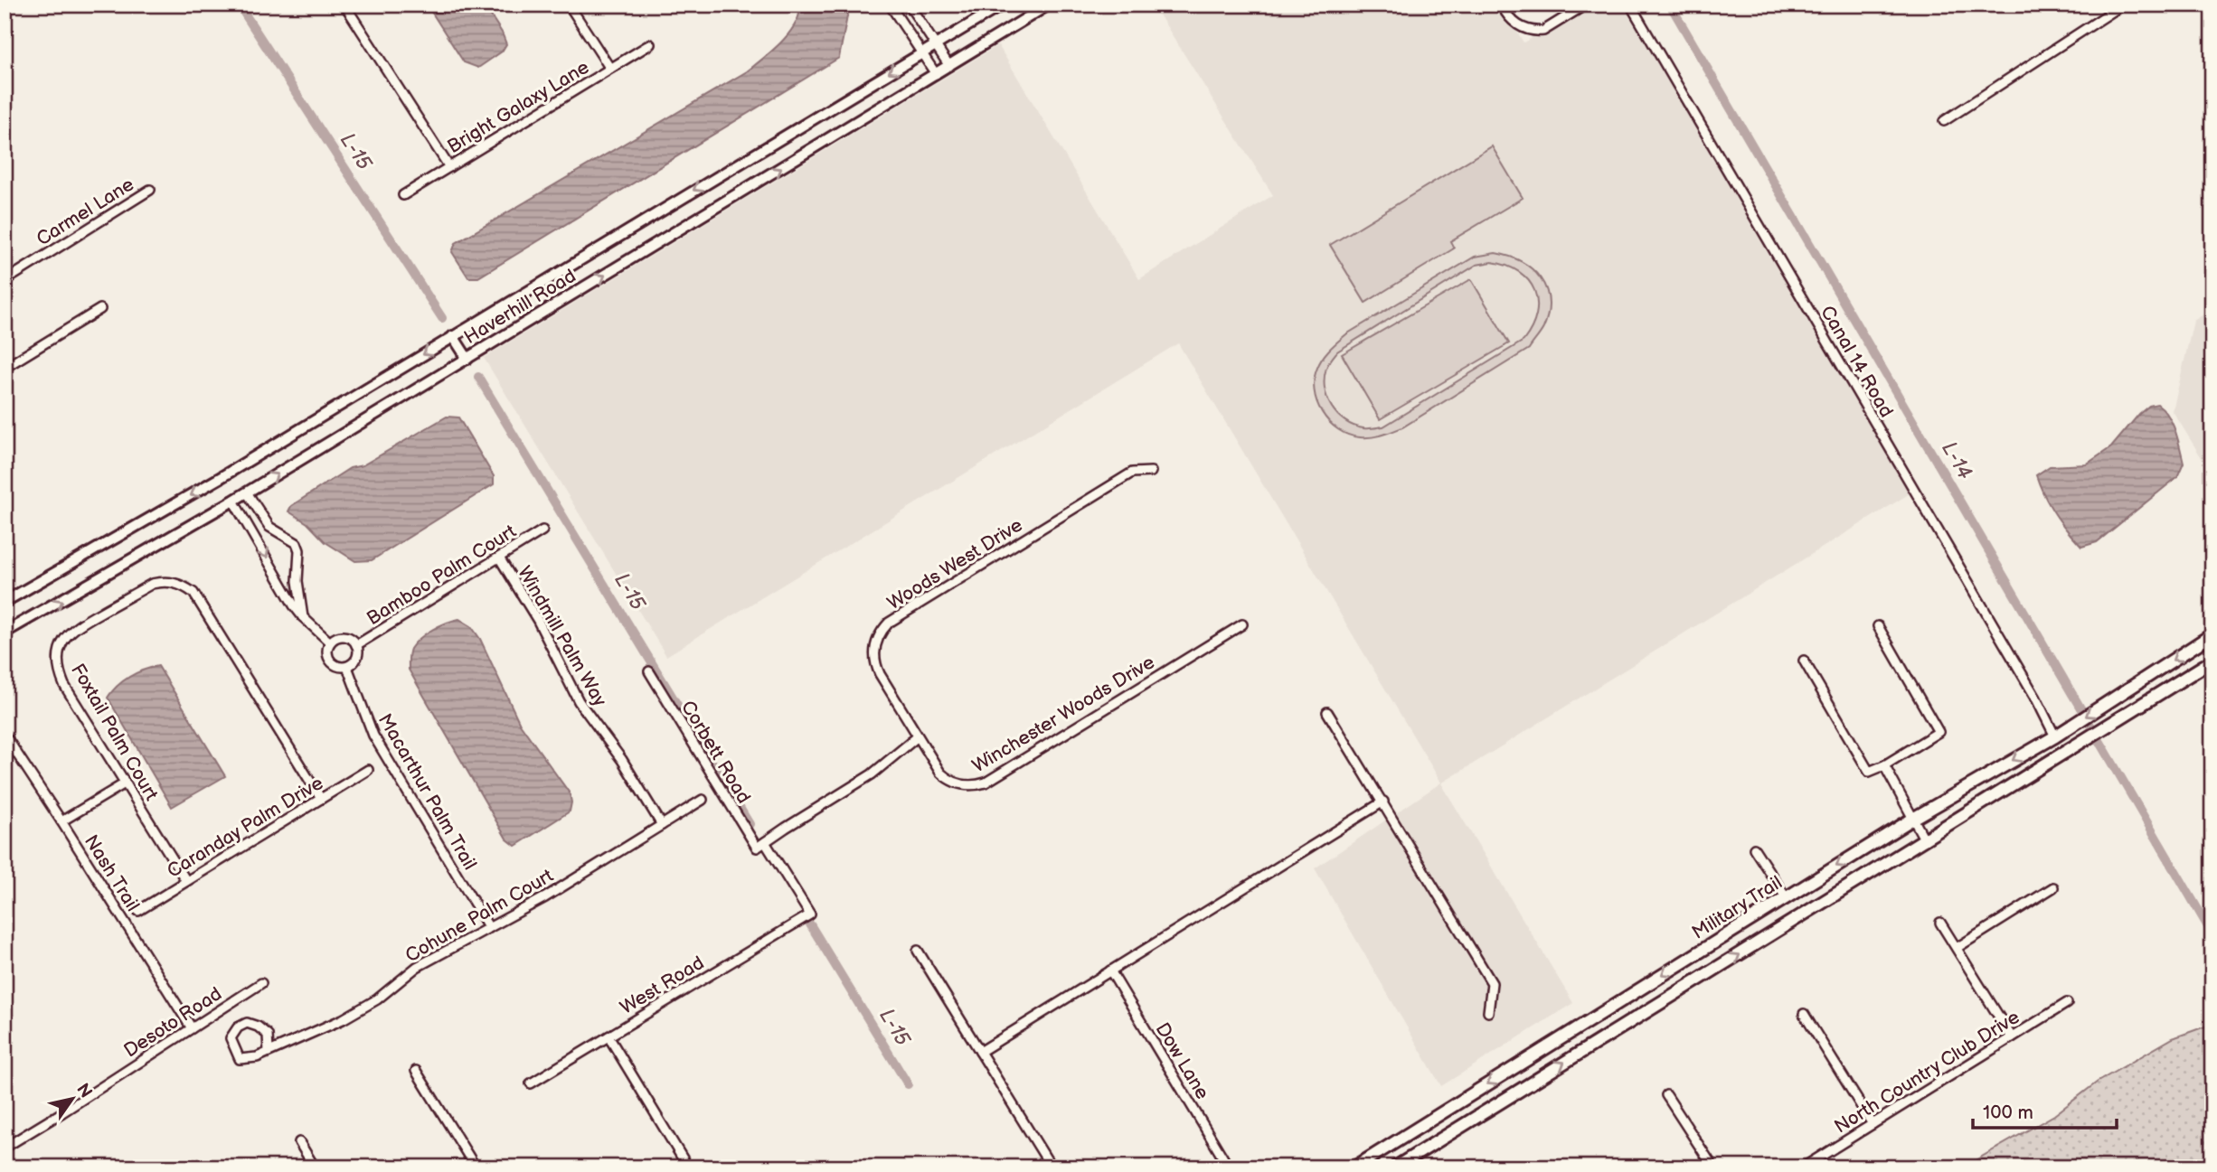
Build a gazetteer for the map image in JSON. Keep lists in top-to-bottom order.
{
  "streets": {
    "main road": ["Military Trail"],
    "street": [
      "Bright Galaxy Lane",
      "Carmel Lane",
      "Haverhill Road",
      "Canal 14 Road",
      "Woods West Drive",
      "Bamboo Palm Court",
      "Windmill Palm Way",
      "Winchester Woods Drive",
      "Foxtail Palm Court",
      "Corbett Road",
      "Macarthur Palm Trail",
      "Caranday Palm Drive",
      "Nash Trail",
      "Cohune Palm Court",
      "West Road",
      "Desoto Road",
      "Dow Lane",
      "North Country Club Drive"
    ]
  },
  "crossings": [
    ["Canal 14 Road", "Military Trail"],
    ["Woods West Drive", "Winchester Woods Drive"],
    ["Bamboo Palm Court", "Windmill Palm Way"],
    ["Bamboo Palm Court", "Macarthur Palm Trail"],
    ["Windmill Palm Way", "Cohune Palm Court"],
    ["Foxtail Palm Court", "Caranday Palm Drive"],
    ["Corbett Road", "West Road"],
    ["Macarthur Palm Trail", "Cohune Palm Court"],
    ["Nash Trail", "Desoto Road"]
  ],
  "water": ["L-15", "L-14"],
  "scale_bar": "100 m",
  "north": "top right"
}
